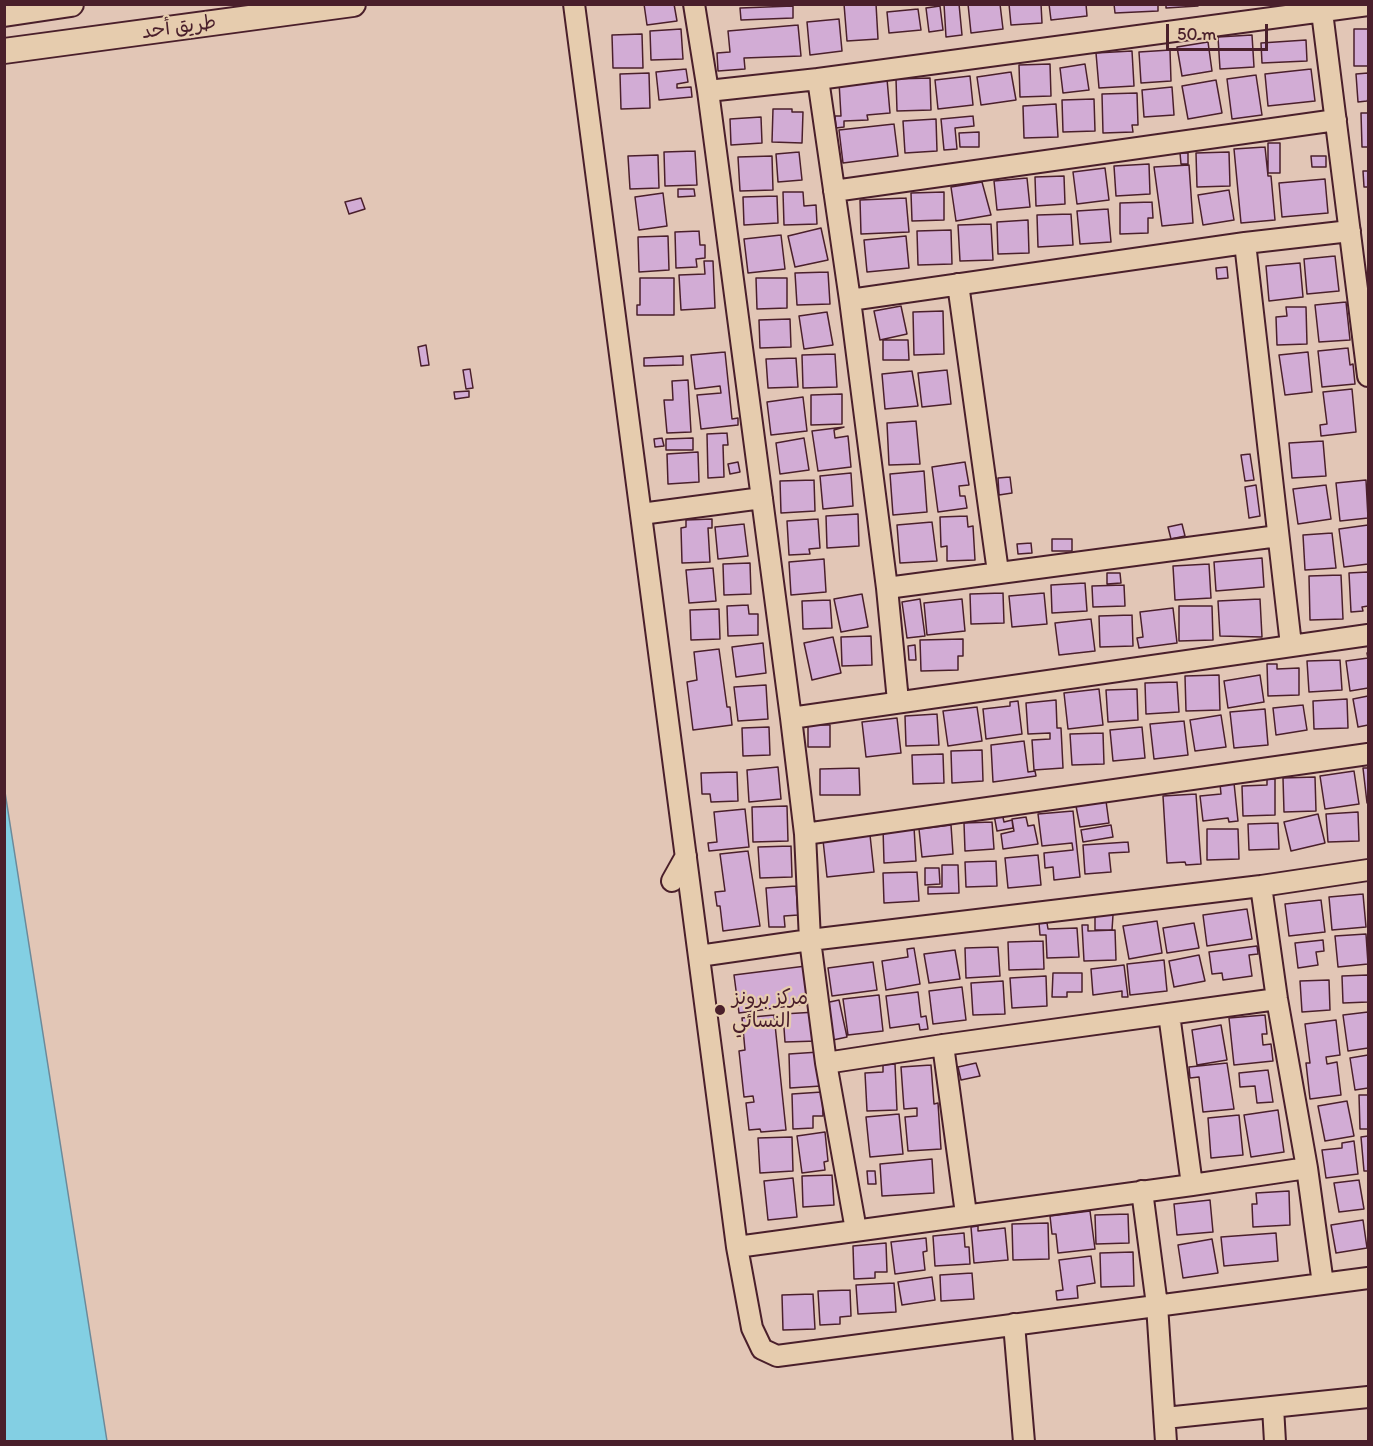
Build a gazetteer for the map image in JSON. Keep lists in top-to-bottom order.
{
  "streets": {
    "main road": ["طريق أحد"]
  },
  "places": ["مركز برونز النسائي"],
  "scale_bar": "50 m"
}
